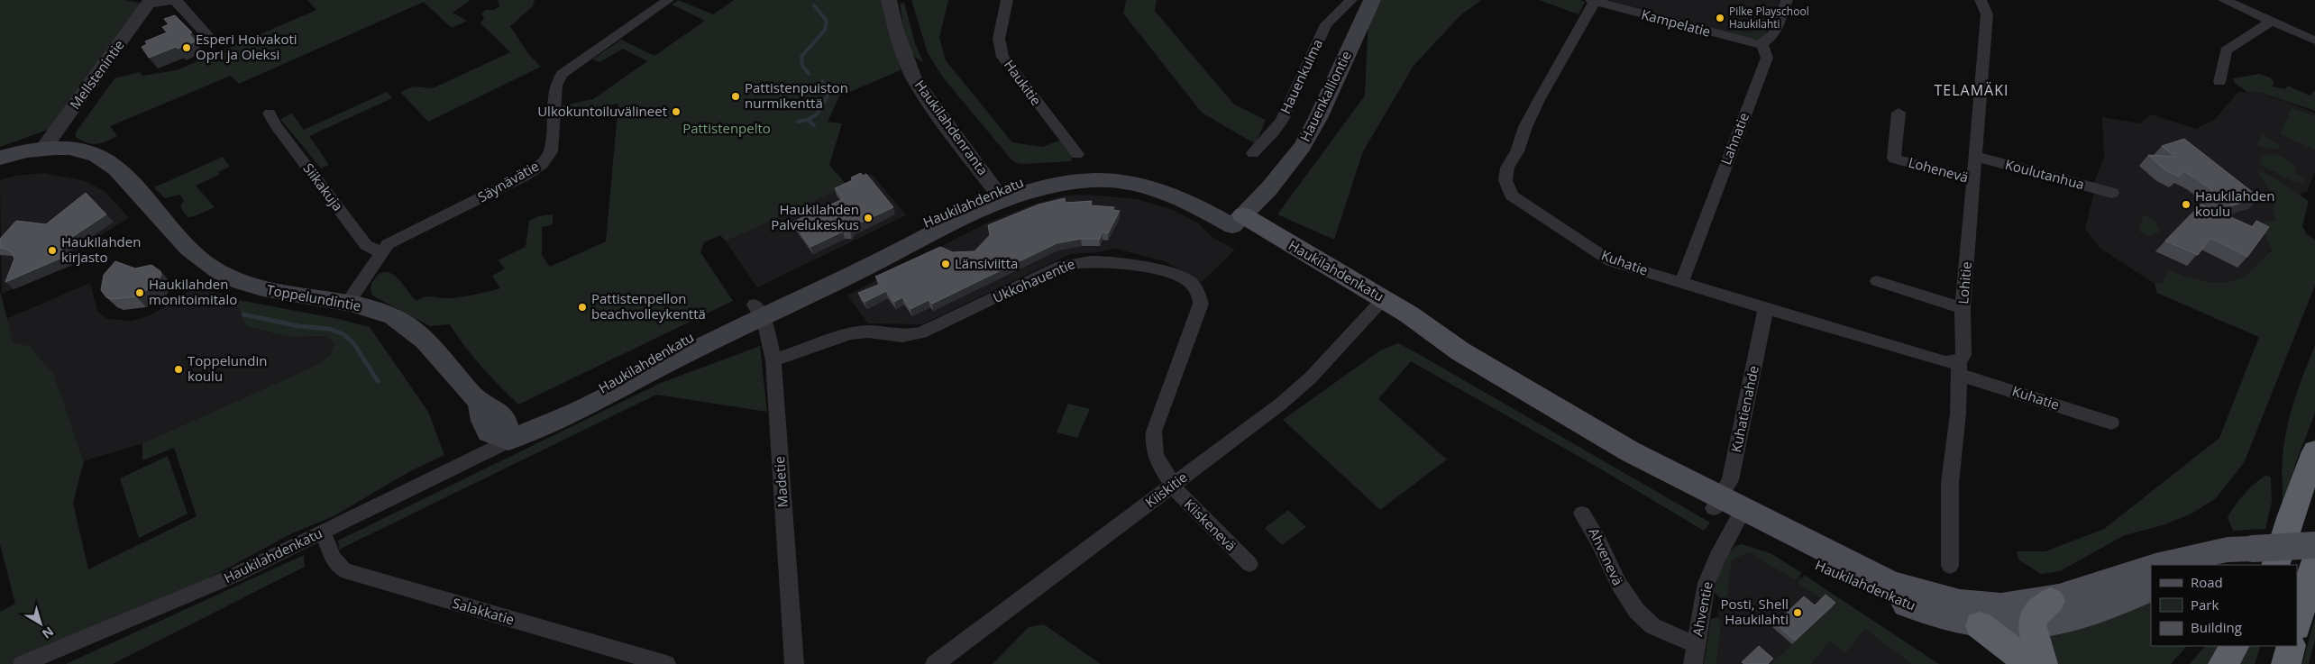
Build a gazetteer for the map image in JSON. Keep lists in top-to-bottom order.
{
  "streets": {
    "main road": ["Hauenkalliontie", "Haukilahdenkatu", "Toppelundintie"],
    "street": [
      "Kampelatie",
      "Mellstenintie",
      "Hauenkulma",
      "Haukitie",
      "Haukilahdenranta",
      "Lahnatie",
      "Lohenevä",
      "Koulutanhua",
      "Säynävätie",
      "Siikakuja",
      "Kuhatie",
      "Ukkohauentie",
      "Lohitie",
      "Kuhatienahde",
      "Madetie",
      "Kiiskitie",
      "Kiiskenevä",
      "Ahvenevä",
      "Ahventie",
      "Salakkatie"
    ]
  },
  "crossings": [
    ["Kampelatie", "Lahnatie"],
    ["Kampelatie", "Kuhatie"],
    ["Mellstenintie", "Toppelundintie"],
    ["Hauenkulma", "Hauenkalliontie"],
    ["Hauenkalliontie", "Haukilahdenkatu"],
    ["Haukilahdenranta", "Haukilahdenkatu"],
    ["Lahnatie", "Kuhatie"],
    ["Lohenevä", "Lohitie"],
    ["Koulutanhua", "Lohitie"],
    ["Säynävätie", "Siikakuja"],
    ["Säynävätie", "Toppelundintie"],
    ["Haukilahdenkatu", "Toppelundintie"],
    ["Haukilahdenkatu", "Kuhatienahde"],
    ["Haukilahdenkatu", "Madetie"],
    ["Haukilahdenkatu", "Kiiskitie"],
    ["Haukilahdenkatu", "Ahventie"],
    ["Haukilahdenkatu", "Salakkatie"],
    ["Kuhatie", "Lohitie"],
    ["Kuhatie", "Kuhatienahde"],
    ["Ukkohauentie", "Madetie"],
    ["Ukkohauentie", "Kiiskitie"],
    ["Ukkohauentie", "Kiiskenevä"],
    ["Kuhatienahde", "Ahventie"],
    ["Kiiskitie", "Kiiskenevä"],
    ["Ahvenevä", "Ahventie"]
  ],
  "districts": ["TELAMÄKI"],
  "parks": ["Pattistenpelto"],
  "places": [
    "Pilke Playschool Haukilahti",
    "Esperi Hoivakoti Opri ja Oleksi",
    "Pattistenpuiston nurmikenttä",
    "Ulkokuntoiluvälineet",
    "Haukilahden koulu",
    "Haukilahden Palvelukeskus",
    "Haukilahden kirjasto",
    "Länsiviitta",
    "Haukilahden monitoimitalo",
    "Pattistenpellon beachvolleykenttä",
    "Toppelundin koulu",
    "Posti, Shell Haukilahti"
  ],
  "legend": ["Road", "Park", "Building"],
  "north": "bottom right"
}
